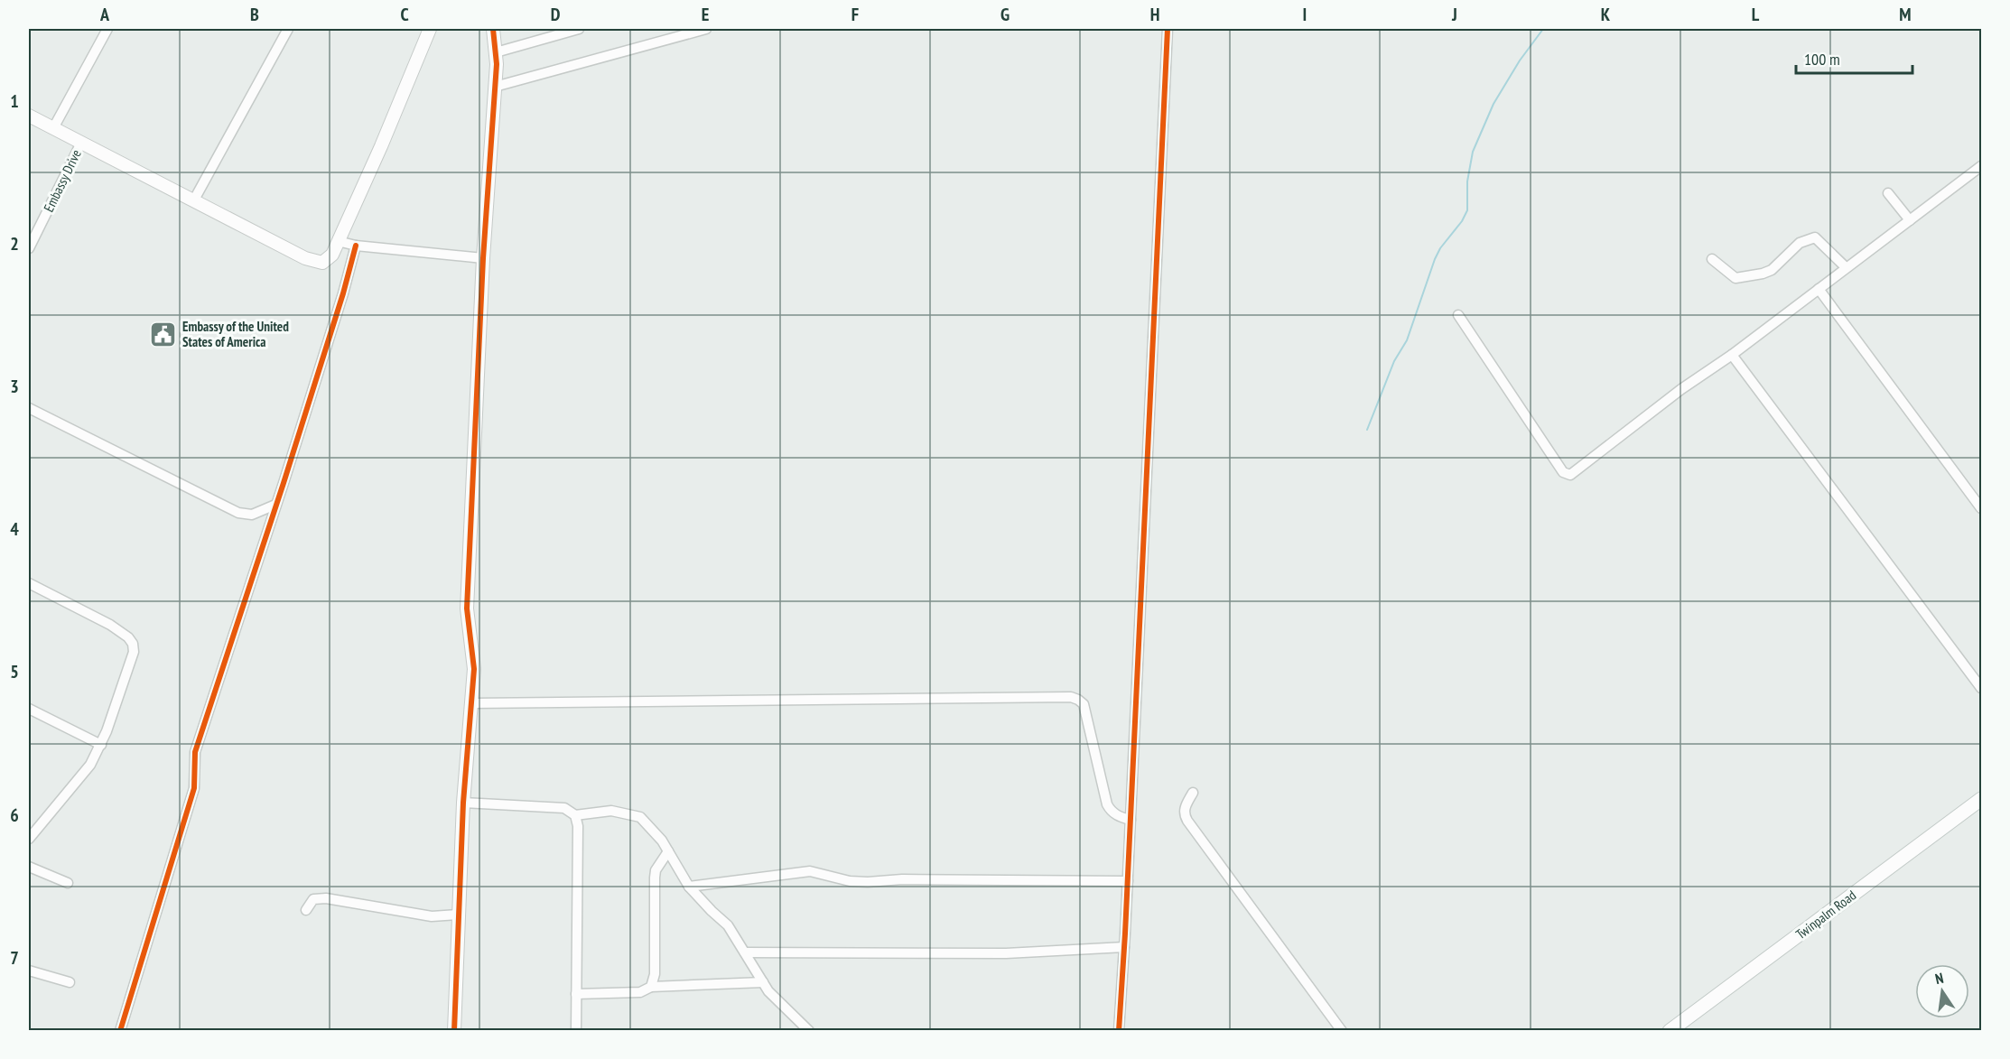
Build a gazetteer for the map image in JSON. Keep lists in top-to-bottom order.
{
  "streets": {
    "main road": ["Twinpalm Road"],
    "street": ["Embassy Drive"]
  },
  "places": {
    "public building": ["Embassy of the United States of America"]
  },
  "scale_bar": "100 m",
  "north": "top",
  "grid": {
    "columns": [
      "A",
      "B",
      "C",
      "D",
      "E",
      "F",
      "G",
      "H",
      "I",
      "J",
      "K",
      "L",
      "M"
    ],
    "rows": [
      "1",
      "2",
      "3",
      "4",
      "5",
      "6",
      "7"
    ]
  }
}
